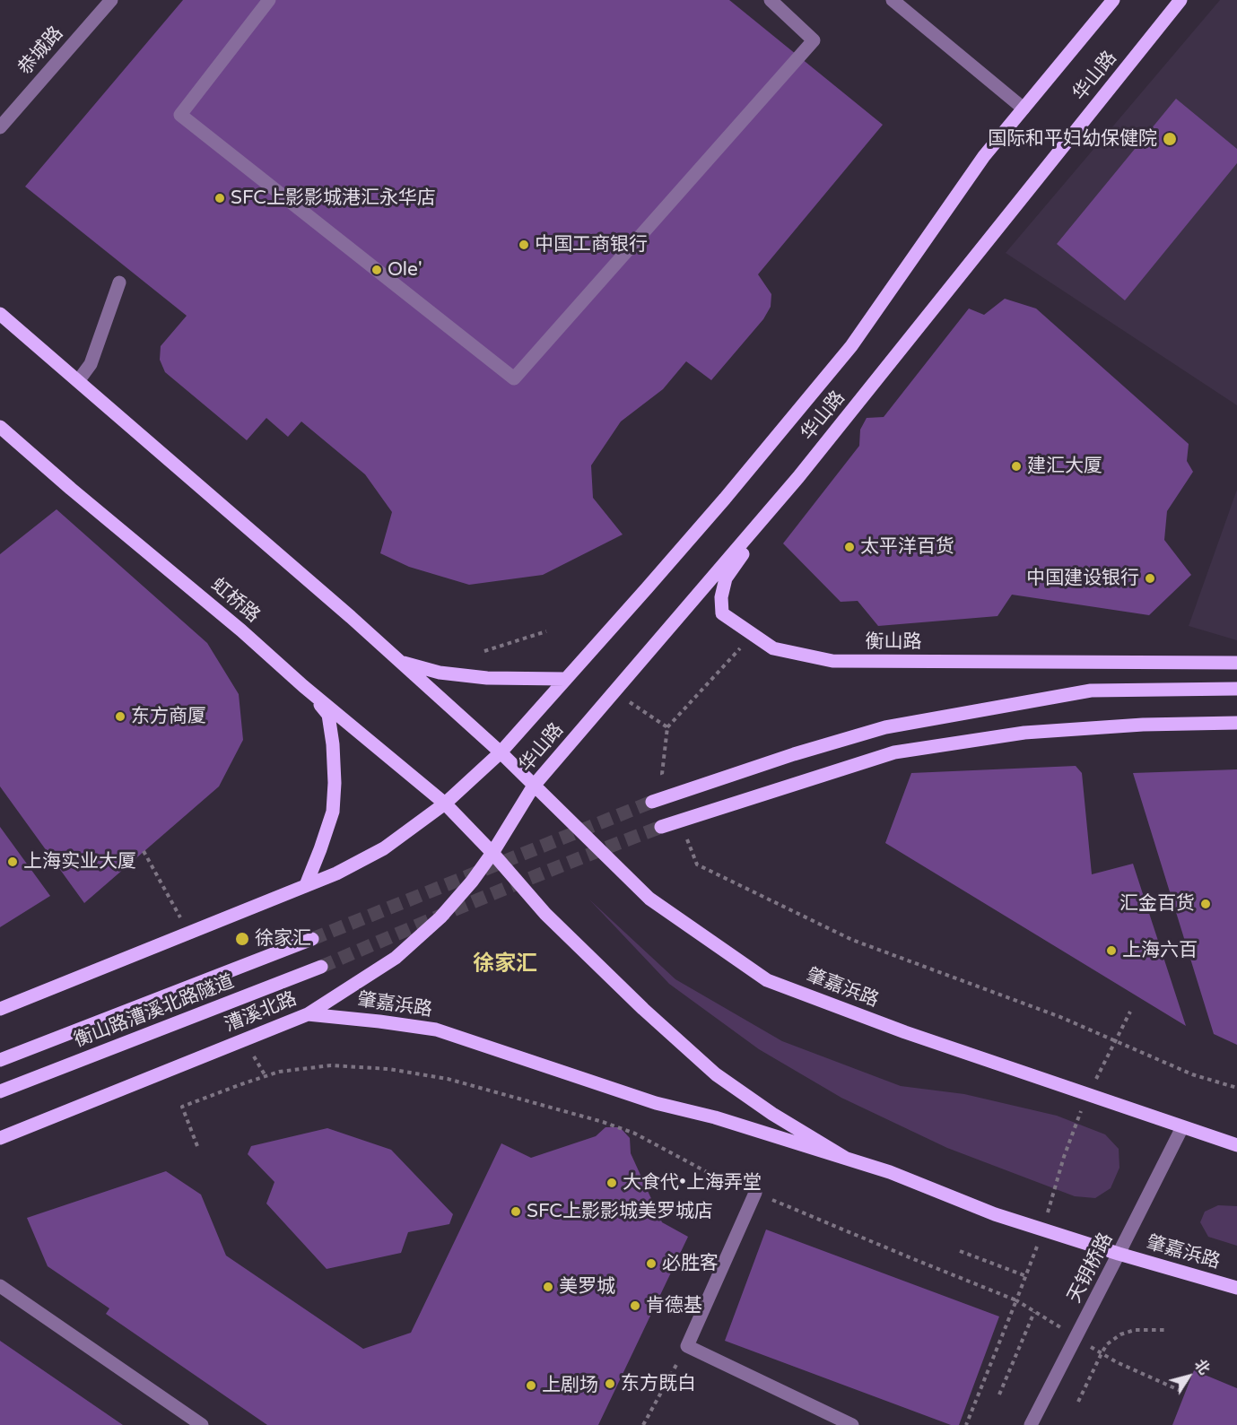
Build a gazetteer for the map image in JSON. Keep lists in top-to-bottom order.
{
  "streets": {
    "main road": [
      "华山路",
      "虹桥路",
      "衡山路",
      "肇嘉浜路",
      "衡山路漕溪北路隧道",
      "漕溪北路"
    ],
    "street": ["恭城路", "天钥桥路"]
  },
  "crossings": [
    ["华山路", "虹桥路"],
    ["华山路", "衡山路"],
    ["华山路", "肇嘉浜路"],
    ["华山路", "漕溪北路"],
    ["虹桥路", "肇嘉浜路"],
    ["肇嘉浜路", "漕溪北路"],
    ["肇嘉浜路", "天钥桥路"]
  ],
  "districts": ["徐家汇"],
  "places": [
    "国际和平妇幼保健院",
    "SFC上影影城港汇永华店",
    "中国工商银行",
    "Ole'",
    "建汇大厦",
    "太平洋百货",
    "中国建设银行",
    "东方商厦",
    "上海实业大厦",
    "汇金百货",
    "徐家汇",
    "上海六百",
    "大食代•上海弄堂",
    "SFC上影影城美罗城店",
    "必胜客",
    "美罗城",
    "肯德基",
    "东方既白",
    "上剧场"
  ],
  "north": "top right"
}
